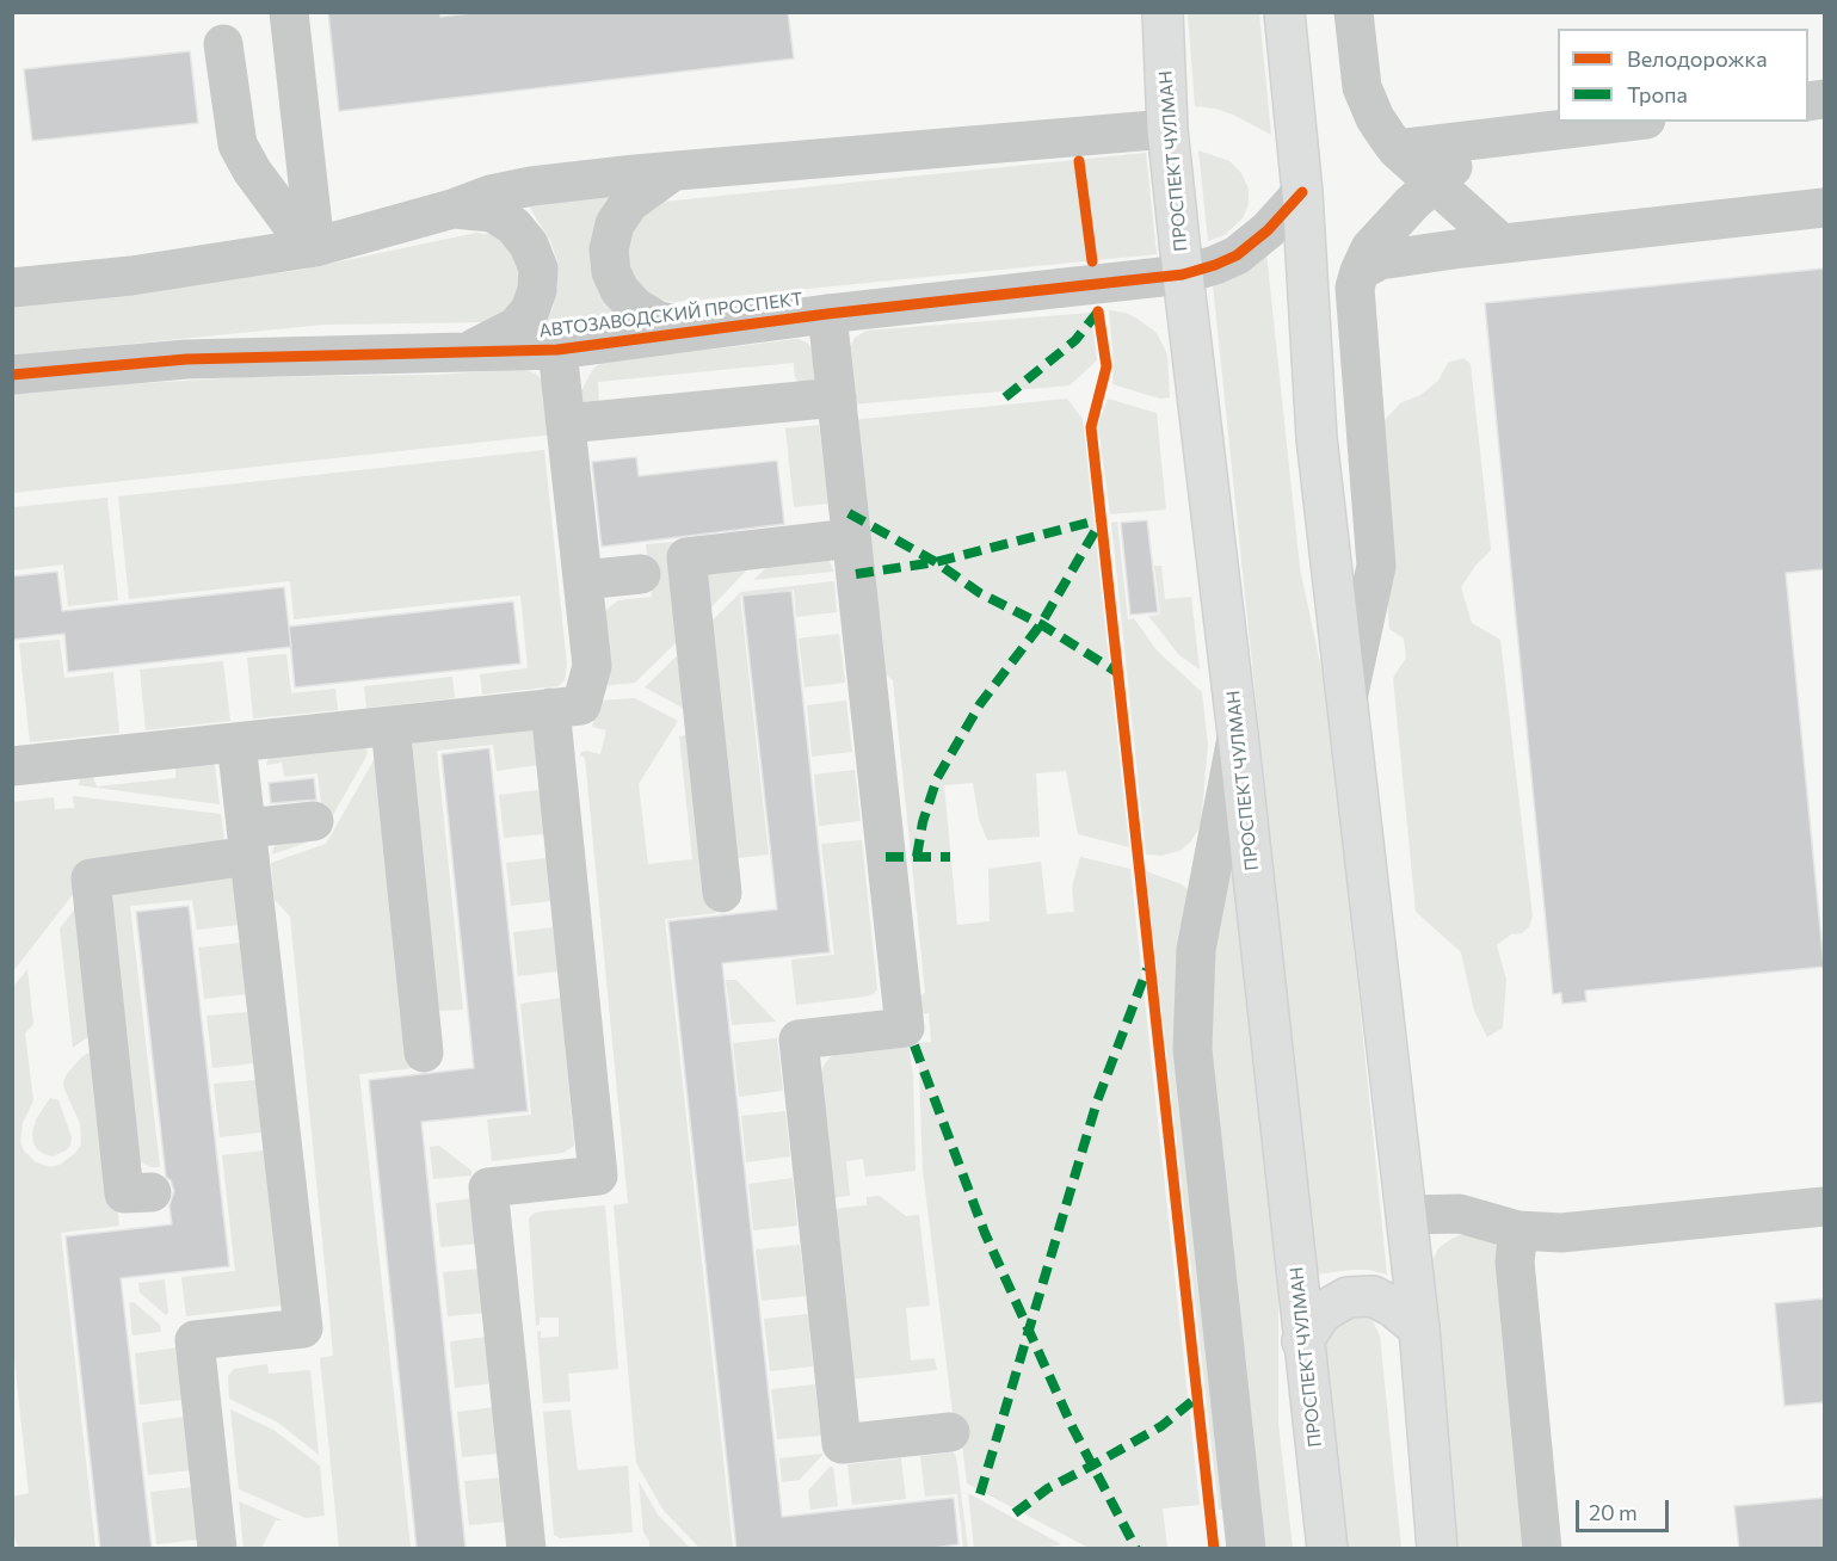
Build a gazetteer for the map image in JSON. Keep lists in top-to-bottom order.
{
  "streets": {
    "main road": ["ПРОСПЕКТ ЧУЛМАН"],
    "street": ["АВТОЗАВОДСКИЙ ПРОСПЕКТ"]
  },
  "crossings": [
    ["ПРОСПЕКТ ЧУЛМАН", "АВТОЗАВОДСКИЙ ПРОСПЕКТ"]
  ],
  "legend": ["Велодорожка", "Тропа"],
  "scale_bar": "20 m"
}
